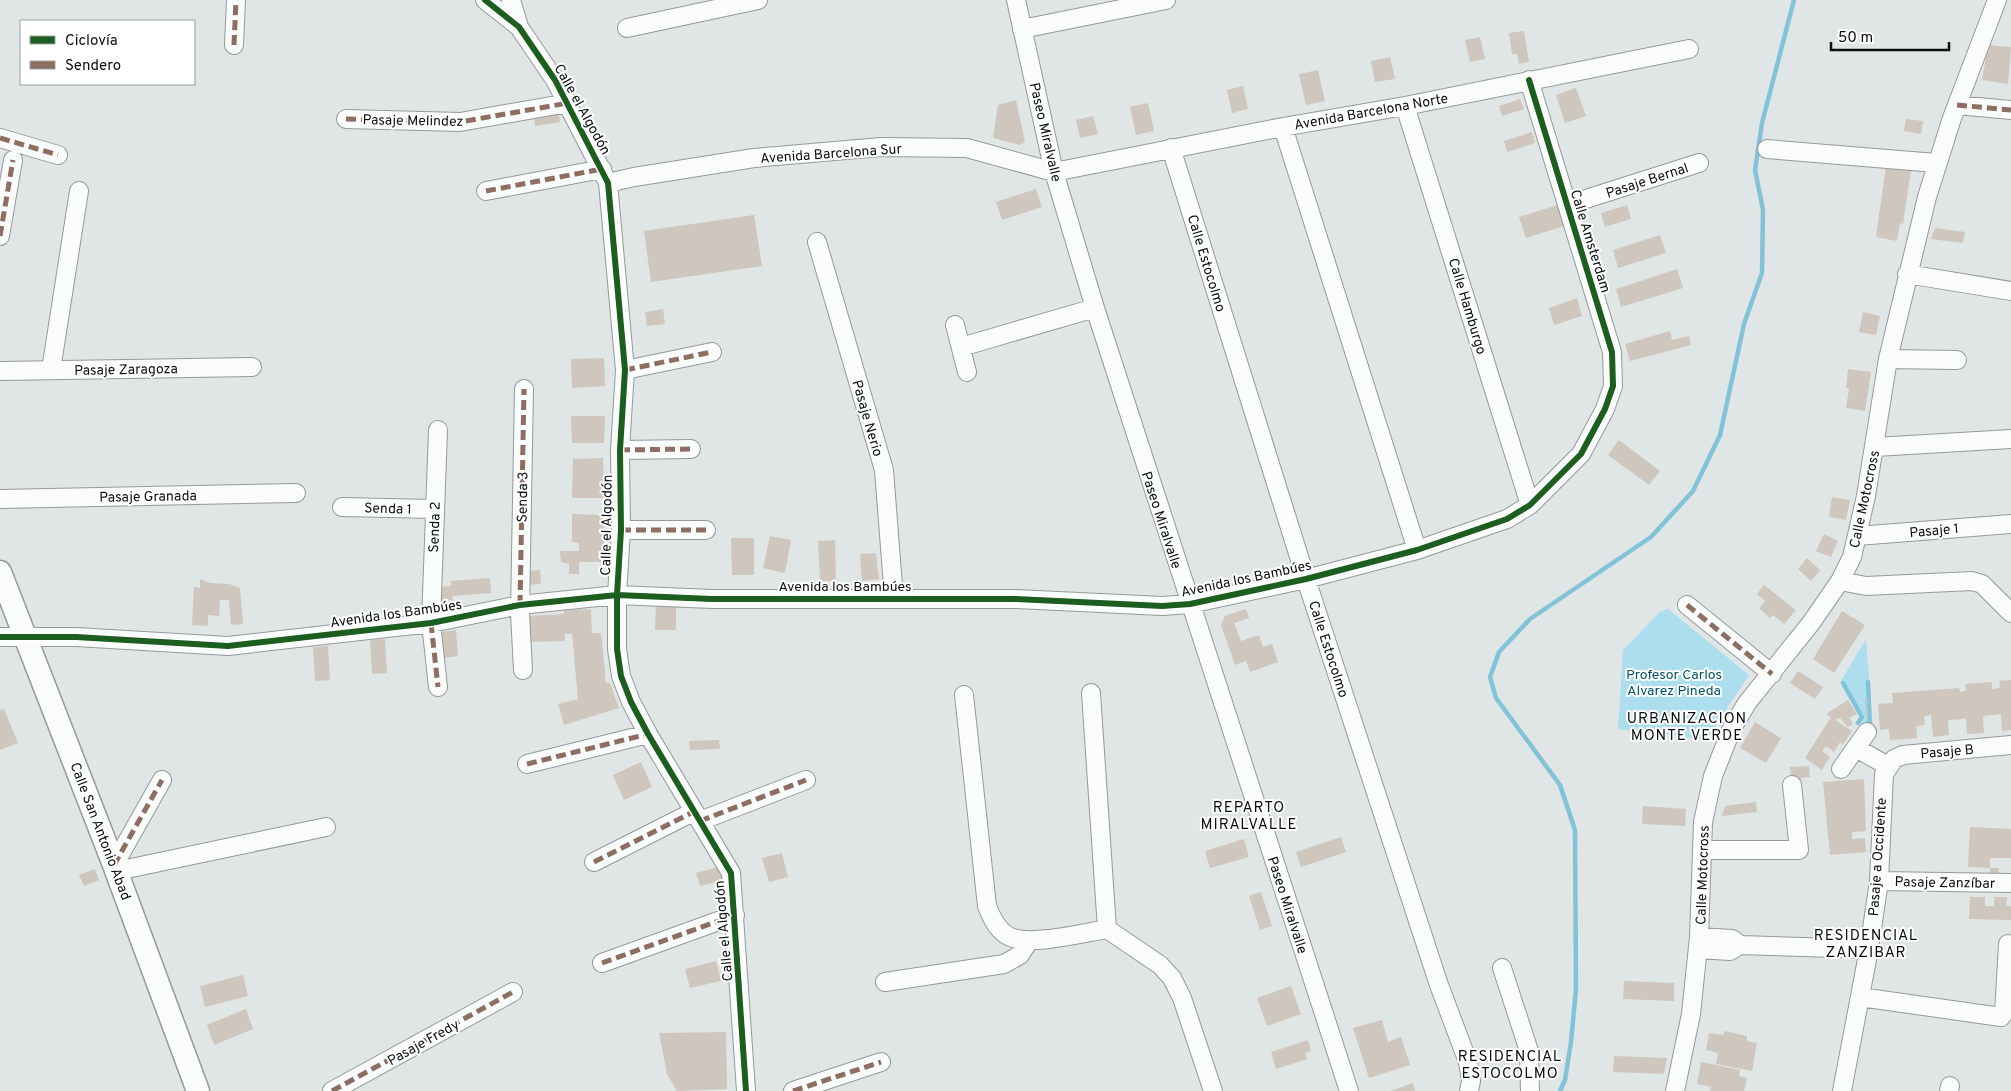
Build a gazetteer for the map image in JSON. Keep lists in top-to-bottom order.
{
  "streets": {
    "main road": ["Calle San Antonio Abad"],
    "street": [
      "Calle el Algodón",
      "Avenida Barcelona Norte",
      "Pasaje Melindez",
      "Paseo Miralvalle",
      "Avenida Barcelona Sur",
      "Pasaje Bernal",
      "Calle Amsterdam",
      "Calle Estocolmo",
      "Calle Hamburgo",
      "Pasaje Zaragoza",
      "Pasaje Nerio",
      "Pasaje Granada",
      "Senda 3",
      "Calle Motocross",
      "Senda 1",
      "Senda 2",
      "Pasaje 1",
      "Avenida los Bambúes",
      "Pasaje B",
      "Pasaje a Occidente",
      "Pasaje Zanzíbar",
      "Pasaje Fredy"
    ]
  },
  "crossings": [
    ["Calle el Algodón", "Pasaje Melindez"],
    ["Calle el Algodón", "Avenida Barcelona Sur"],
    ["Calle el Algodón", "Avenida los Bambúes"],
    ["Avenida Barcelona Norte", "Paseo Miralvalle"],
    ["Avenida Barcelona Norte", "Avenida Barcelona Sur"],
    ["Avenida Barcelona Norte", "Calle Amsterdam"],
    ["Avenida Barcelona Norte", "Calle Estocolmo"],
    ["Avenida Barcelona Norte", "Calle Hamburgo"],
    ["Paseo Miralvalle", "Avenida Barcelona Sur"],
    ["Paseo Miralvalle", "Avenida los Bambúes"],
    ["Pasaje Bernal", "Calle Amsterdam"],
    ["Calle Amsterdam", "Avenida los Bambúes"],
    ["Calle Estocolmo", "Avenida los Bambúes"],
    ["Calle Hamburgo", "Avenida los Bambúes"],
    ["Pasaje Nerio", "Avenida los Bambúes"],
    ["Senda 3", "Avenida los Bambúes"],
    ["Calle Motocross", "Pasaje 1"],
    ["Senda 1", "Senda 2"],
    ["Senda 2", "Avenida los Bambúes"],
    ["Avenida los Bambúes", "Calle San Antonio Abad"],
    ["Pasaje B", "Pasaje a Occidente"],
    ["Pasaje a Occidente", "Pasaje Zanzíbar"]
  ],
  "districts": [
    "URBANIZACION MONTE VERDE",
    "REPARTO MIRALVALLE",
    "RESIDENCIAL ZANZIBAR",
    "RESIDENCIAL ESTOCOLMO"
  ],
  "parks": ["Profesor Carlos Alvarez Pineda"],
  "legend": ["Ciclovía", "Sendero"],
  "scale_bar": "50 m"
}
